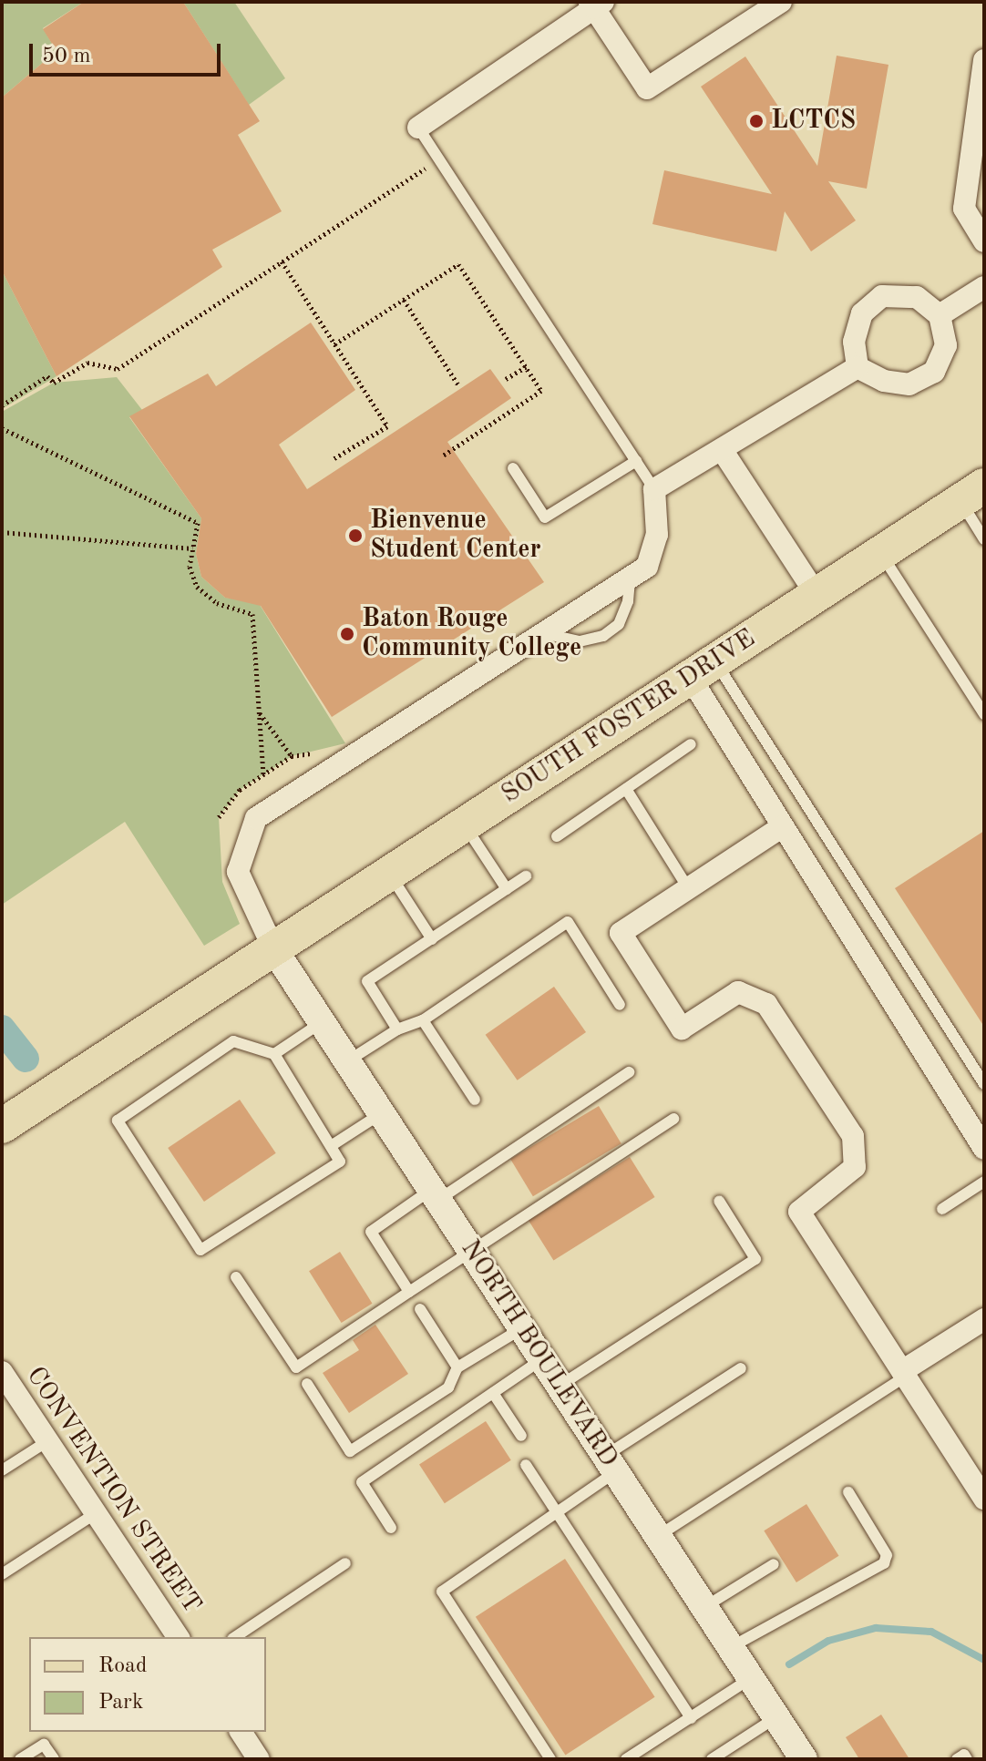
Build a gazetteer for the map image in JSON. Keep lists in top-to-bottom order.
{
  "streets": {
    "main road": ["SOUTH FOSTER DRIVE"],
    "street": ["NORTH BOULEVARD", "CONVENTION STREET"]
  },
  "crossings": [
    ["SOUTH FOSTER DRIVE", "NORTH BOULEVARD"]
  ],
  "places": ["LCTCS", "Bienvenue Student Center", "Baton Rouge Community College"],
  "legend": ["Road", "Park"],
  "scale_bar": "50 m"
}
